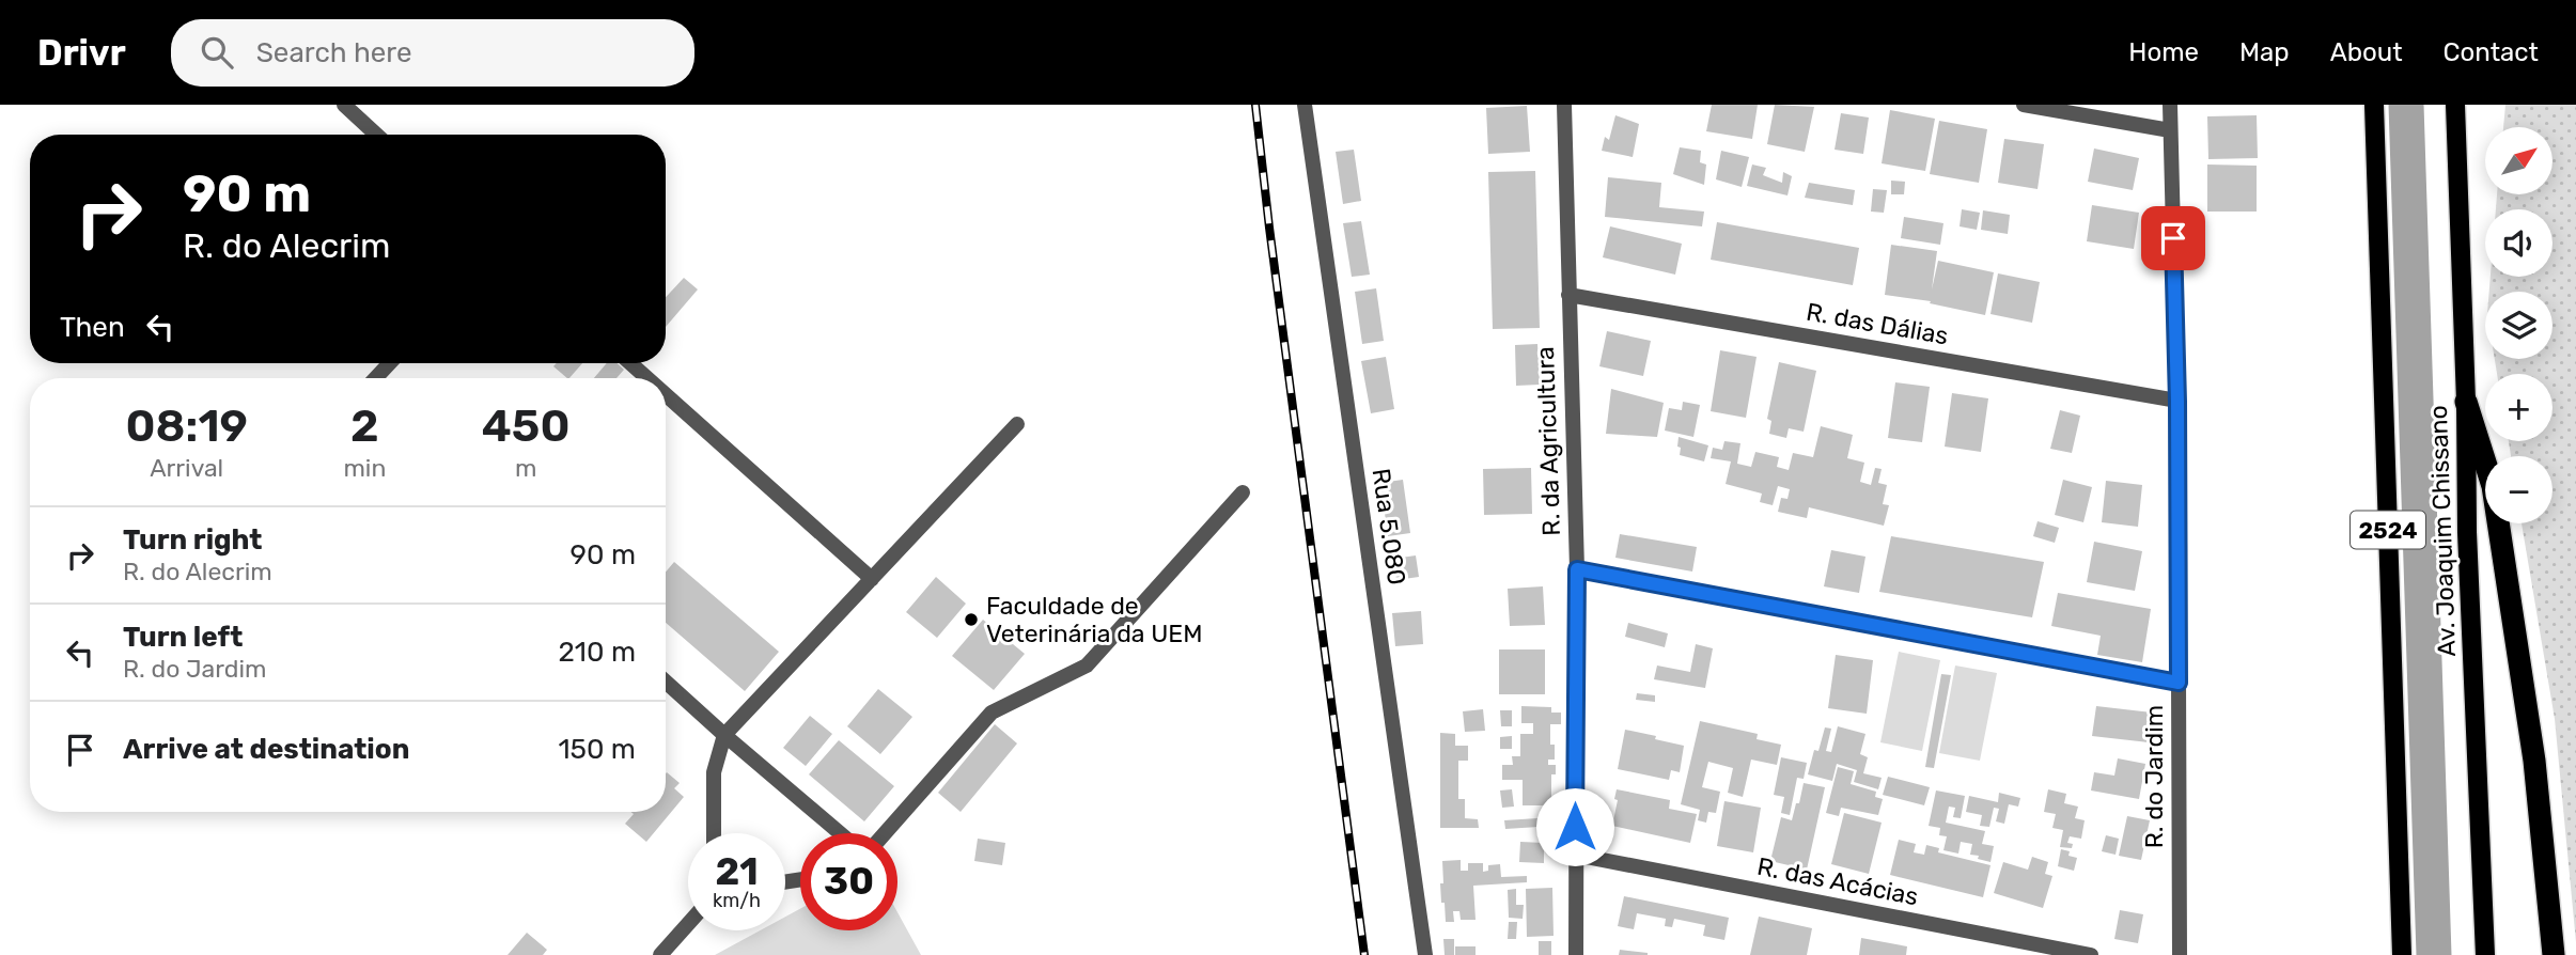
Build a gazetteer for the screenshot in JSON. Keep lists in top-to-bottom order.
{
  "streets": {
    "main road": ["2524", "Av. Joaquim Chissano"],
    "street": [
      "R. das Dálias",
      "R. da Agricultura",
      "Rua 5.080",
      "R. do Jardim",
      "R. das Acácias"
    ]
  },
  "crossings": [
    ["R. das Dálias", "R. da Agricultura"],
    ["R. das Dálias", "R. do Jardim"],
    ["R. da Agricultura", "R. das Acácias"]
  ],
  "places": ["Faculdade de Veterinária da UEM"],
  "north": "top right",
  "page": {
    "header": "Drivr",
    "search": "Search here",
    "nav": [
      "Home",
      "Map",
      "About",
      "Contact"
    ],
    "map_buttons": ["+", "−"],
    "turn": ["90 m", "R. do Alecrim"],
    "then": "Then",
    "eta": [
      "08:19",
      "Arrival",
      "2",
      "min",
      "450",
      "m"
    ],
    "list": [
      {
        "name": "Turn right",
        "note": "R. do Alecrim",
        "value": "90 m"
      },
      {
        "name": "Turn left",
        "note": "R. do Jardim",
        "value": "210 m"
      },
      {
        "name": "Arrive at destination",
        "value": "150 m"
      }
    ],
    "speed": "21 km/h",
    "limit": "30"
  }
}
